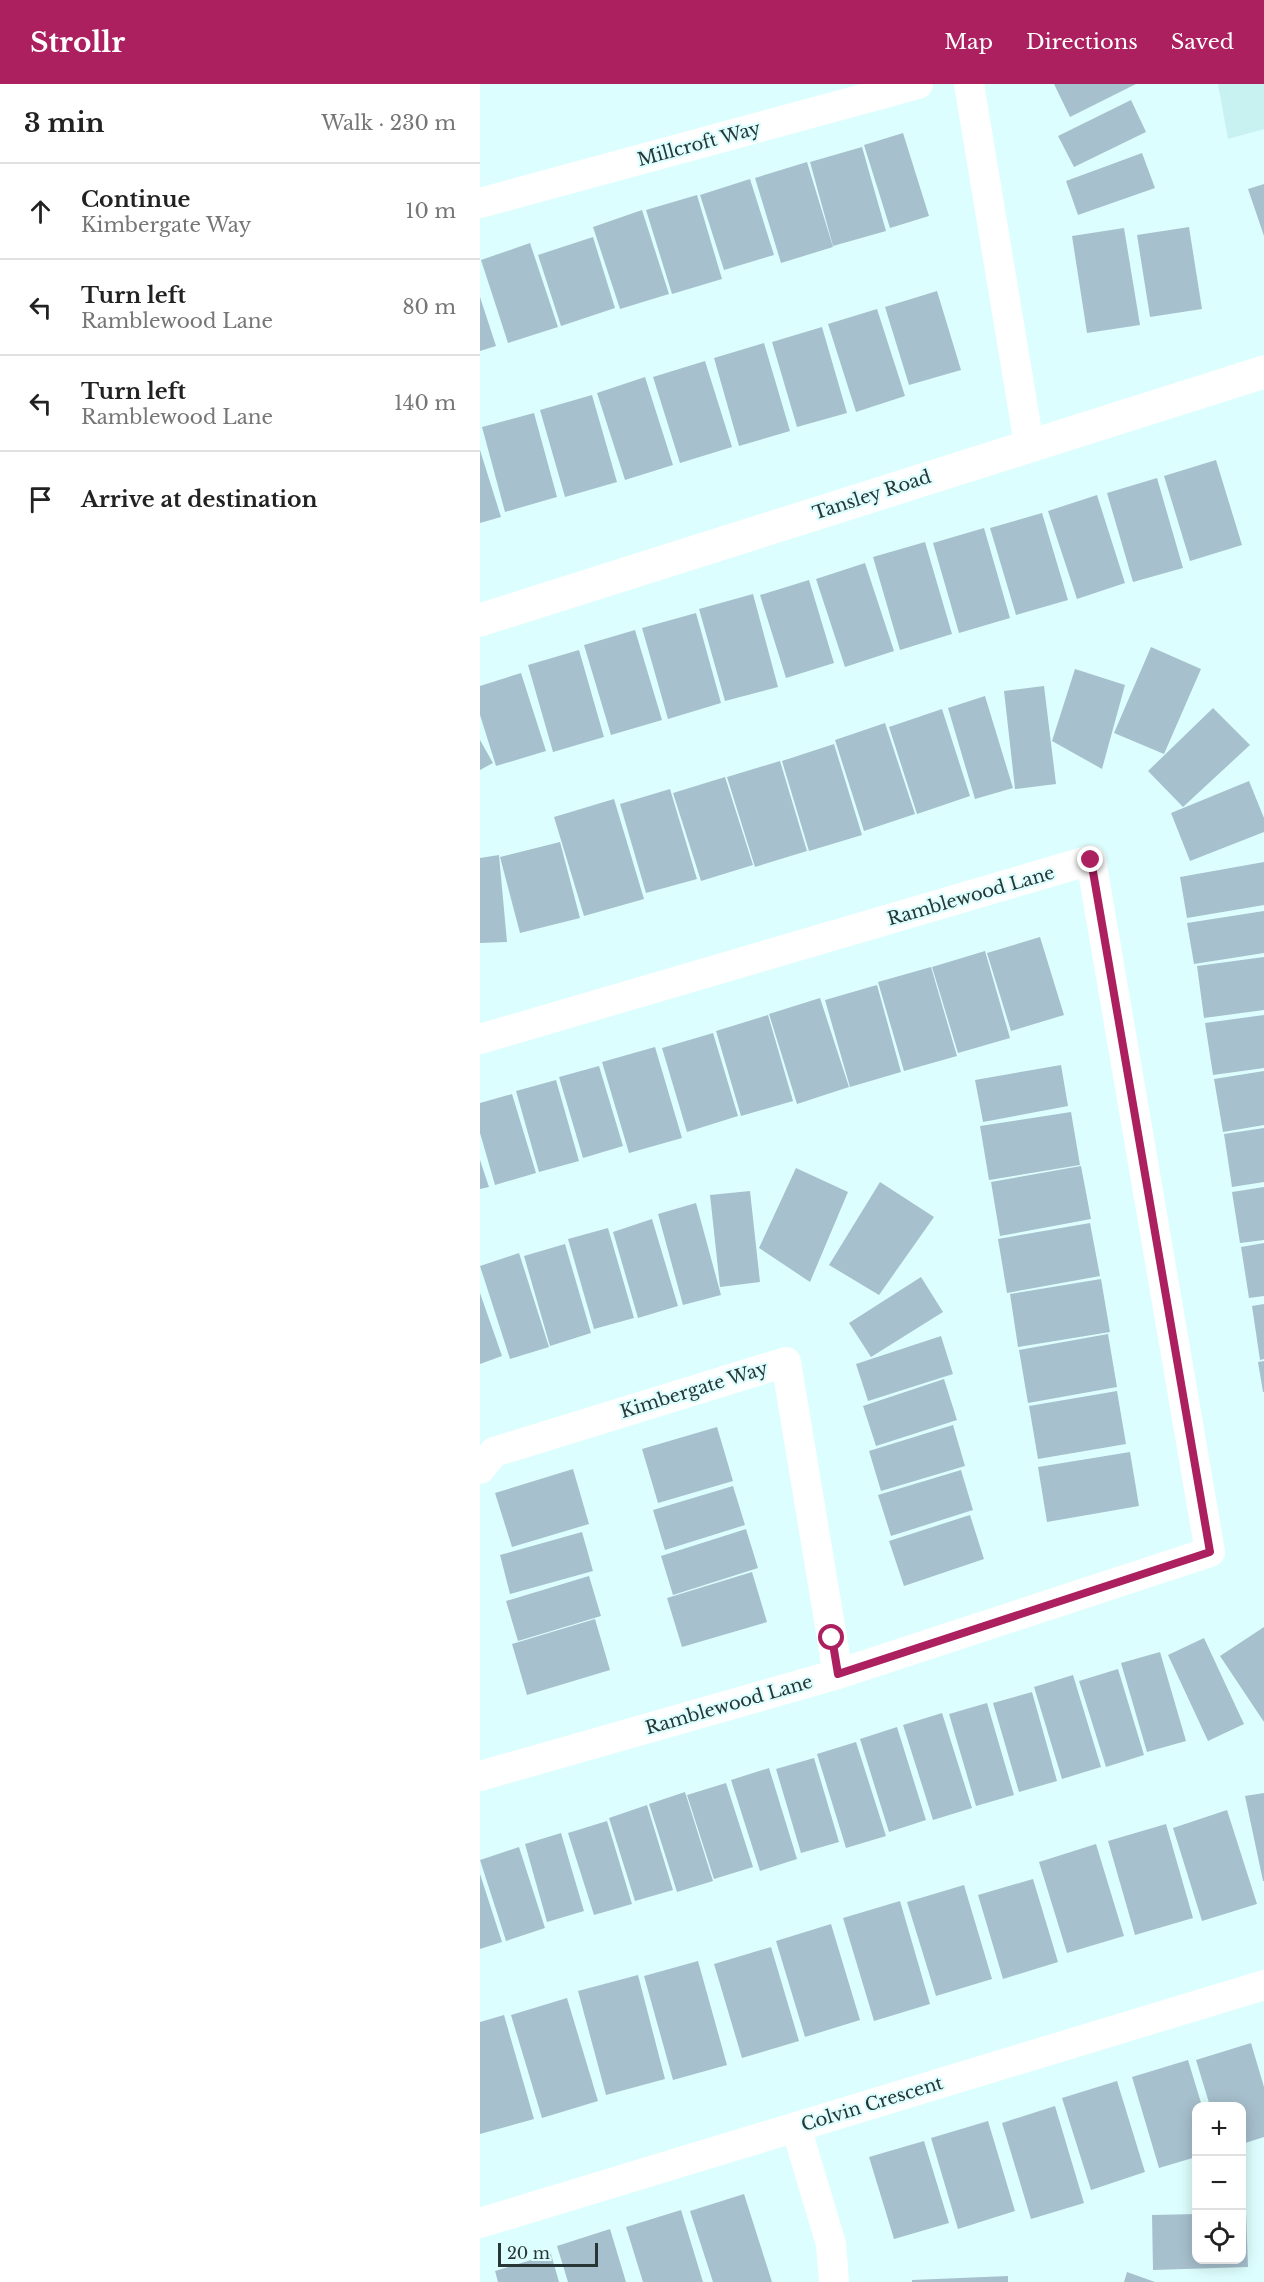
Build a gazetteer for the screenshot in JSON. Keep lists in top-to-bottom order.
{
  "streets": {
    "street": [
      "Millcroft Way",
      "Tansley Road",
      "Ramblewood Lane",
      "Kimbergate Way",
      "Colvin Crescent"
    ]
  },
  "crossings": [
    ["Ramblewood Lane", "Kimbergate Way"]
  ],
  "scale_bar": "20 m",
  "page": {
    "header": "Strollr",
    "nav": ["Map", "Directions", "Saved"],
    "heading": ["3 min", "Walk · 230 m"],
    "list": [
      ["Continue", "Kimbergate Way", "10 m"],
      ["Turn left", "Ramblewood Lane", "80 m"],
      ["Turn left", "Ramblewood Lane", "140 m"],
      "Arrive at destination"
    ],
    "map_buttons": ["+", "−"],
    "scale": "20 m"
  }
}
